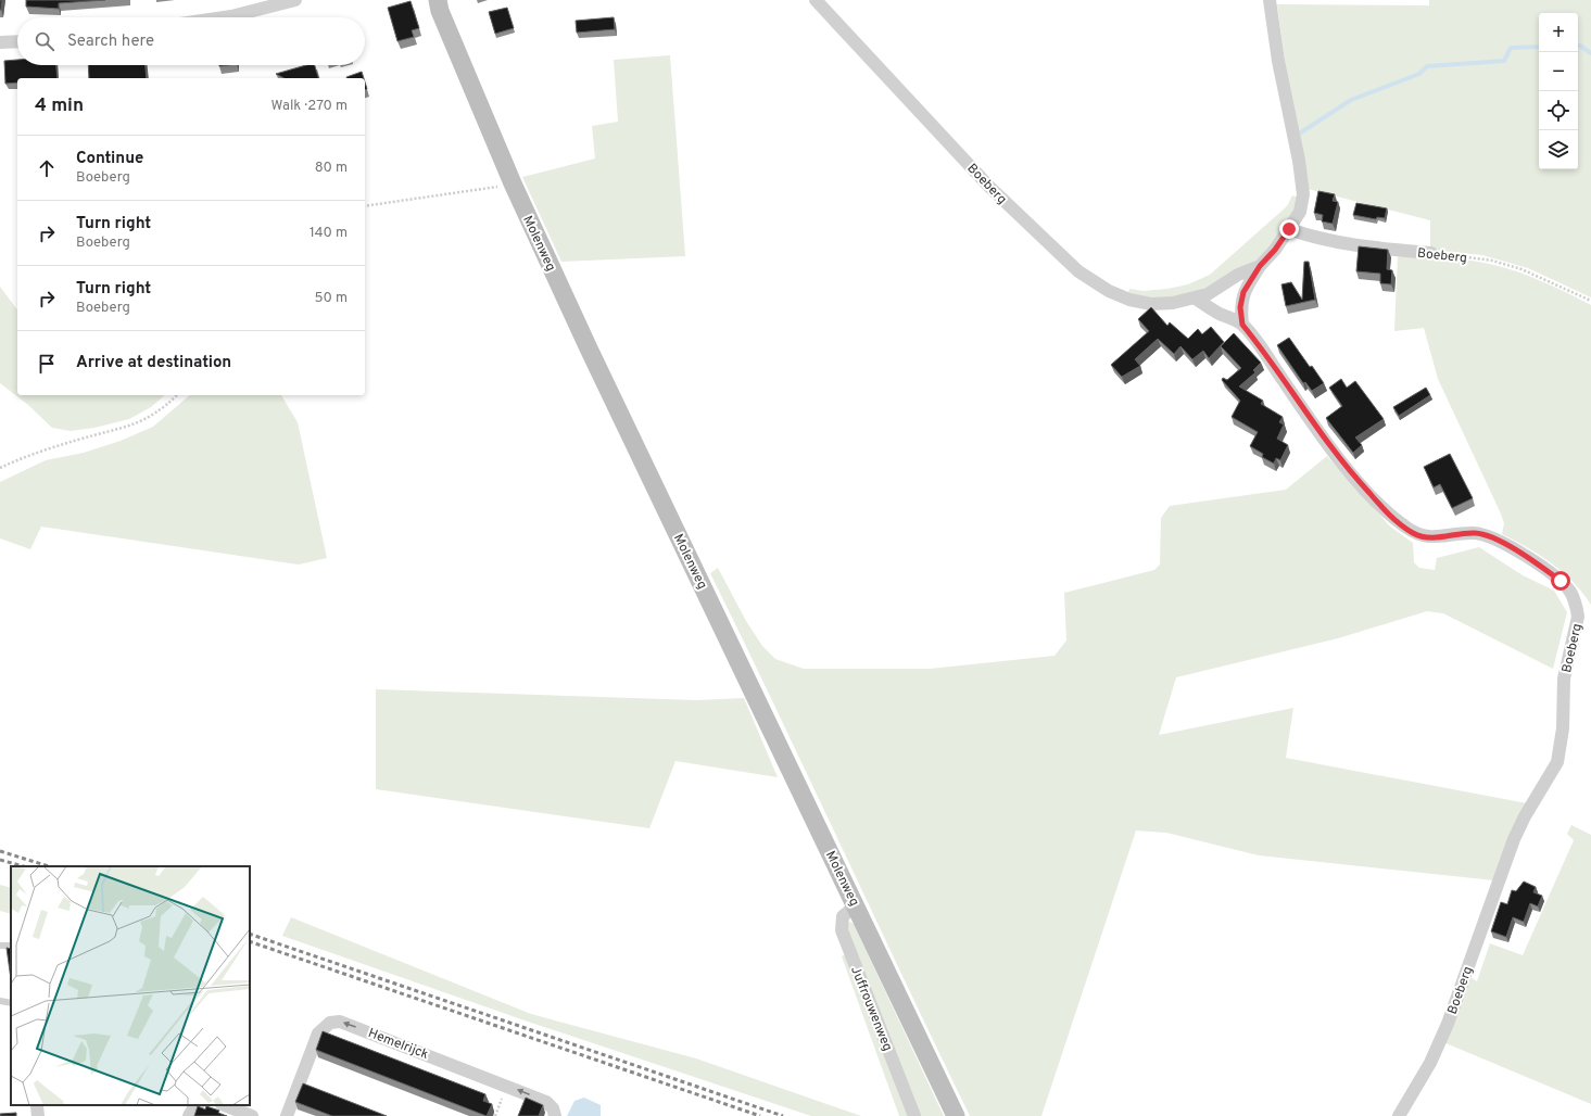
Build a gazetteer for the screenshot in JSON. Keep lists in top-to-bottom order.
{
  "streets": {
    "main road": ["Molenweg"],
    "street": ["Boeberg", "Juffrouwenweg", "Hemelrijck"]
  },
  "crossings": [
    ["Molenweg", "Juffrouwenweg"]
  ],
  "page": {
    "map_buttons": ["+", "−"],
    "search": "Search here",
    "heading": ["4 min", "Walk · 270 m"],
    "list": [
      ["Continue", "Boeberg", "80 m"],
      ["Turn right", "Boeberg", "140 m"],
      ["Turn right", "Boeberg", "50 m"],
      "Arrive at destination"
    ]
  }
}
